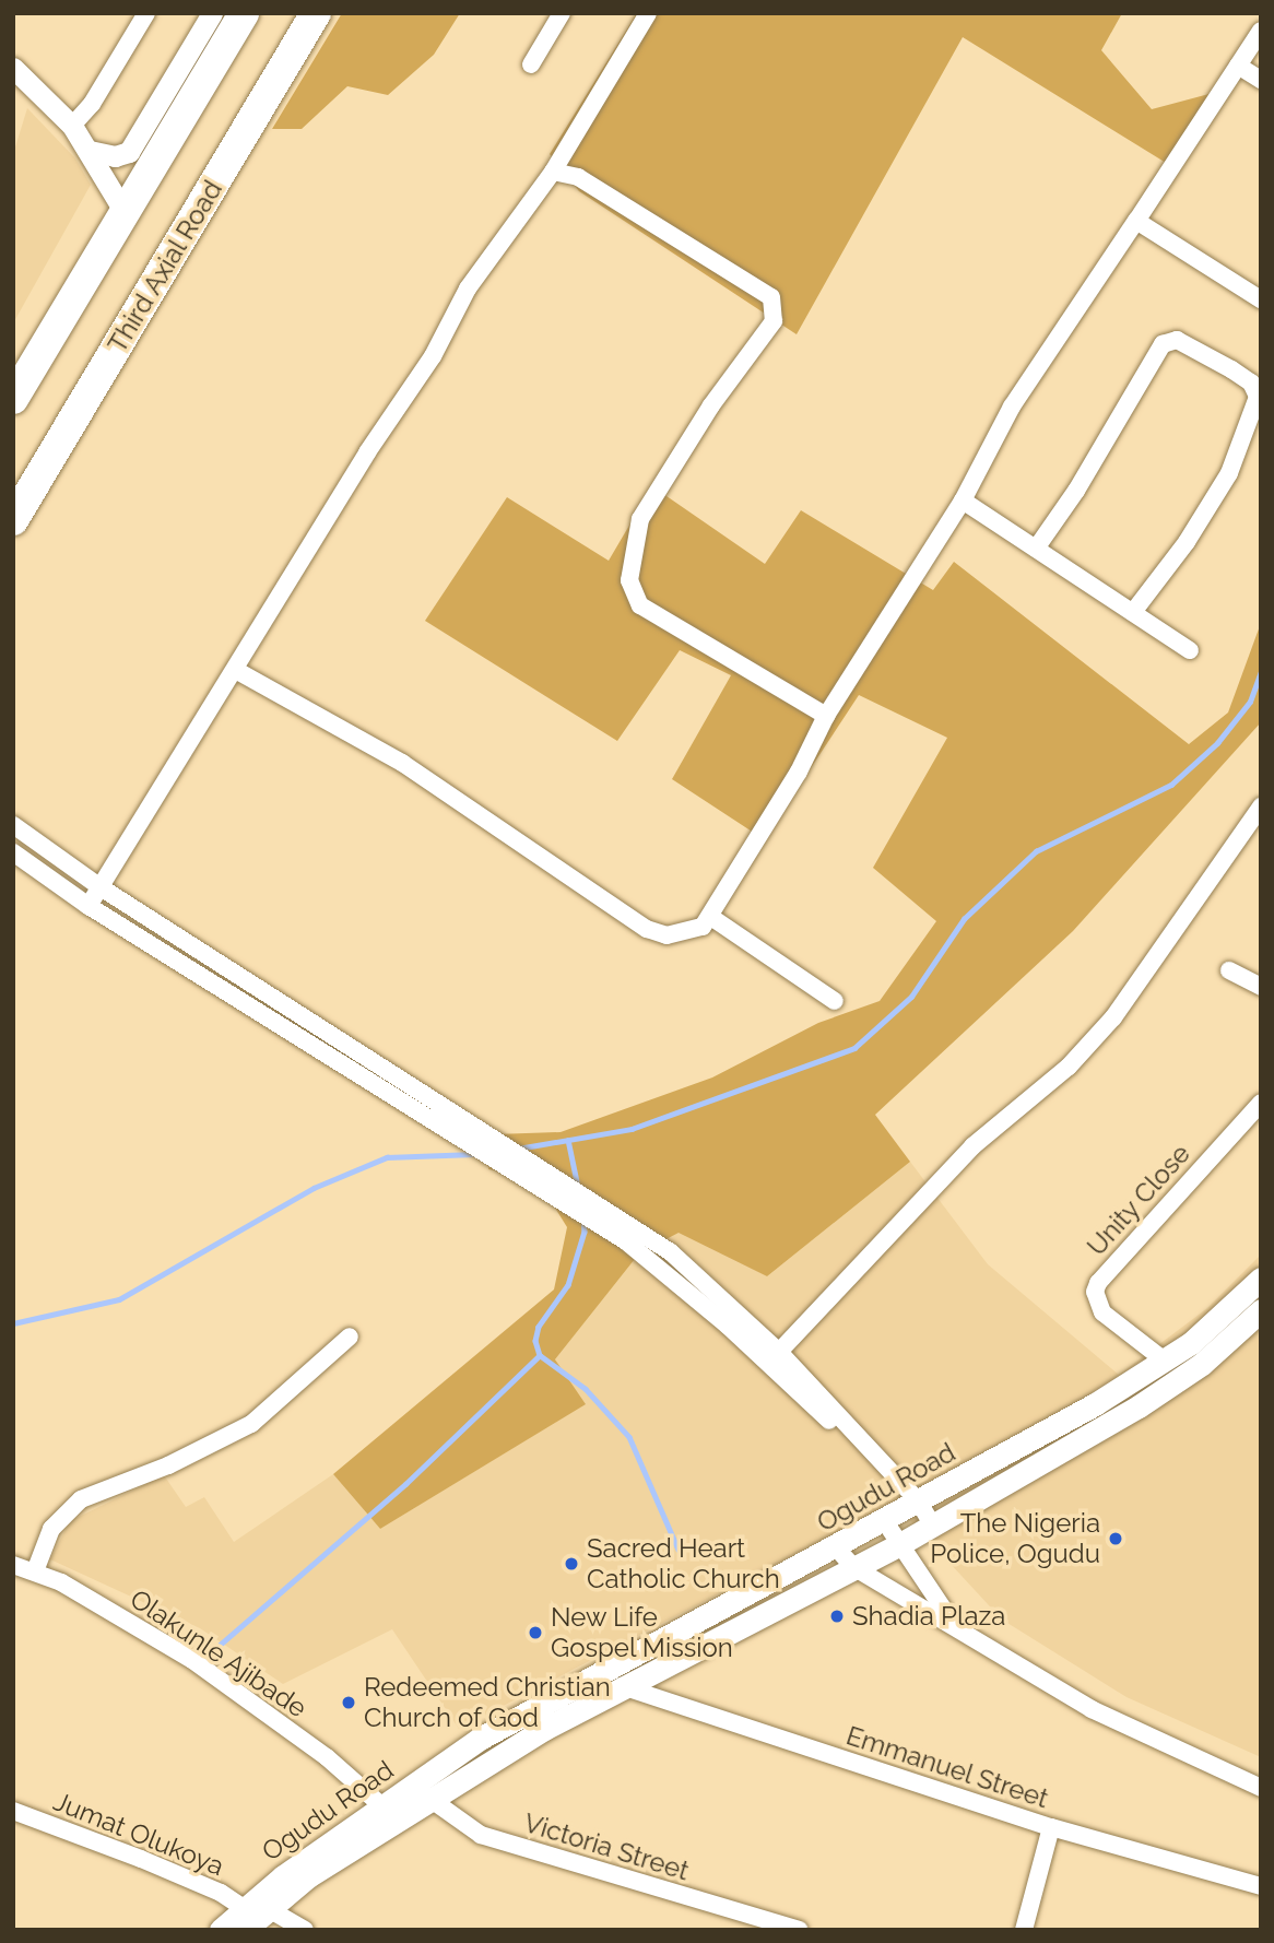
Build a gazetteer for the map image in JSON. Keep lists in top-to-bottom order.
{
  "streets": {
    "highway": ["Third Axial Road"],
    "main road": ["Ogudu Road"],
    "street": [
      "Unity Close",
      "Olakunle Ajibade",
      "Emmanuel Street",
      "Jumat Olukoya",
      "Victoria Street"
    ]
  },
  "crossings": [
    ["Unity Close", "Ogudu Road"],
    ["Ogudu Road", "Olakunle Ajibade"],
    ["Ogudu Road", "Emmanuel Street"],
    ["Ogudu Road", "Jumat Olukoya"],
    ["Ogudu Road", "Victoria Street"]
  ],
  "places": [
    "The Nigeria Police, Ogudu",
    "Sacred Heart Catholic Church",
    "Shadia Plaza",
    "New Life Gospel Mission",
    "Redeemed Christian Church of God"
  ]
}
